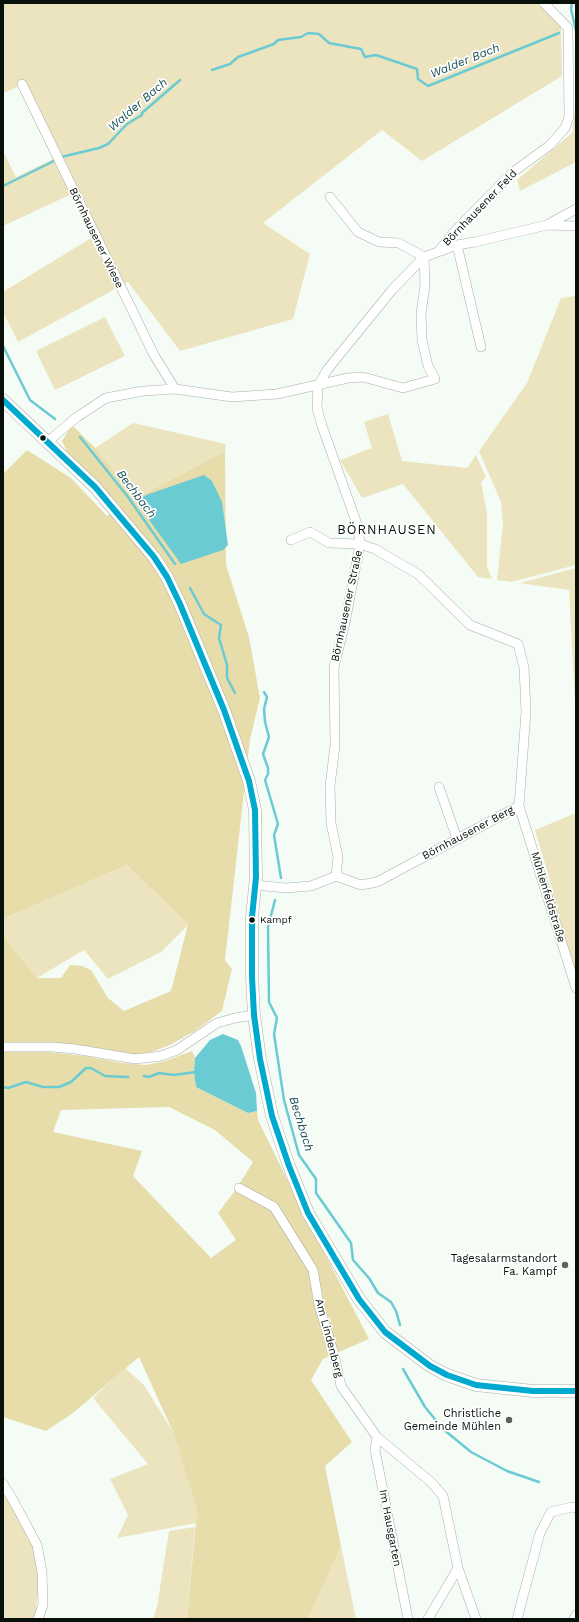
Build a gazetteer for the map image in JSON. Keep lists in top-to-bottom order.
{
  "streets": {
    "street": [
      "Börnhausener Feld",
      "Börnhausener Wiese",
      "Börnhausener Straße",
      "Börnhausener Berg",
      "Mühlenfeldstraße",
      "Am Lindenberg",
      "Im Hausgarten"
    ]
  },
  "crossings": [
    ["Börnhausener Feld", "Börnhausener Straße"],
    ["Börnhausener Straße", "Börnhausener Berg"],
    ["Börnhausener Berg", "Mühlenfeldstraße"],
    ["Am Lindenberg", "Im Hausgarten"]
  ],
  "districts": ["BÖRNHAUSEN"],
  "water": ["Walder Bach", "Bechbach"],
  "places": ["Kampf", "Tagesalarmstandort Fa. Kampf", "Christliche Gemeinde Mühlen"]
}
